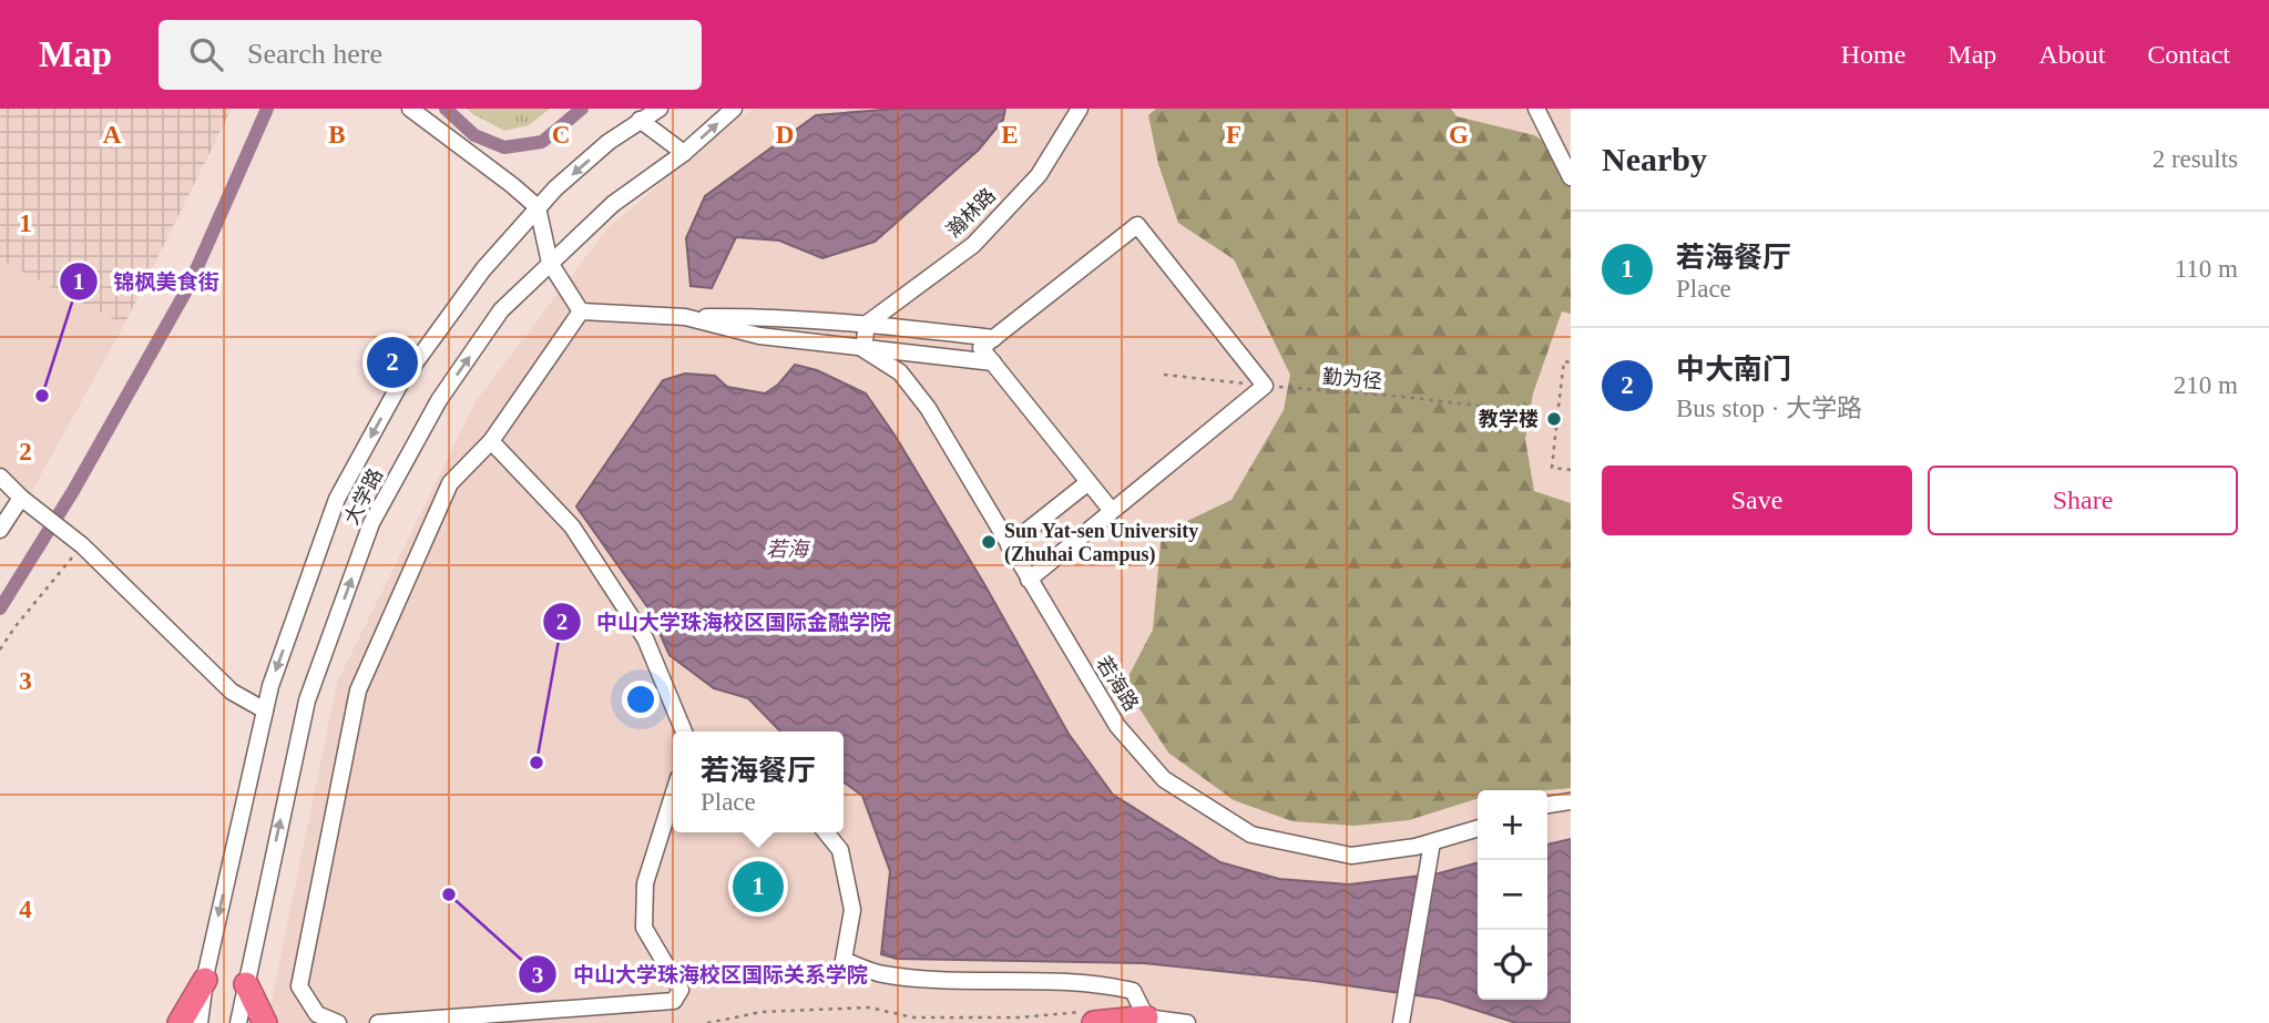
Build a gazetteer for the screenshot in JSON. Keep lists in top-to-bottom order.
{
  "streets": {
    "street": ["瀚林路", "大学路", "若海路"],
    "path": ["勤为径"]
  },
  "water": ["若海"],
  "places": [
    "锦枫美食街",
    "教学楼",
    "Sun Yat-sen University (Zhuhai Campus)",
    "中山大学珠海校区国际金融学院",
    "中山大学珠海校区国际关系学院"
  ],
  "page": {
    "header": "Map",
    "search": "Search here",
    "nav": [
      "Home",
      "Map",
      "About",
      "Contact"
    ],
    "heading": ["Nearby", "2 results"],
    "list": [
      {
        "mark": "1",
        "name": "若海餐厅",
        "note": "Place",
        "value": "110 m"
      },
      {
        "mark": "2",
        "name": "中大南门",
        "note": "Bus stop · 大学路",
        "value": "210 m"
      }
    ],
    "pins": ["2", "1"],
    "buttons": ["Save", "Share"],
    "popup": ["若海餐厅", "Place"],
    "map_buttons": ["+", "−"]
  },
  "grid": {
    "columns": [
      "A",
      "B",
      "C",
      "D",
      "E",
      "F",
      "G"
    ],
    "rows": [
      "1",
      "2",
      "3",
      "4"
    ]
  }
}
